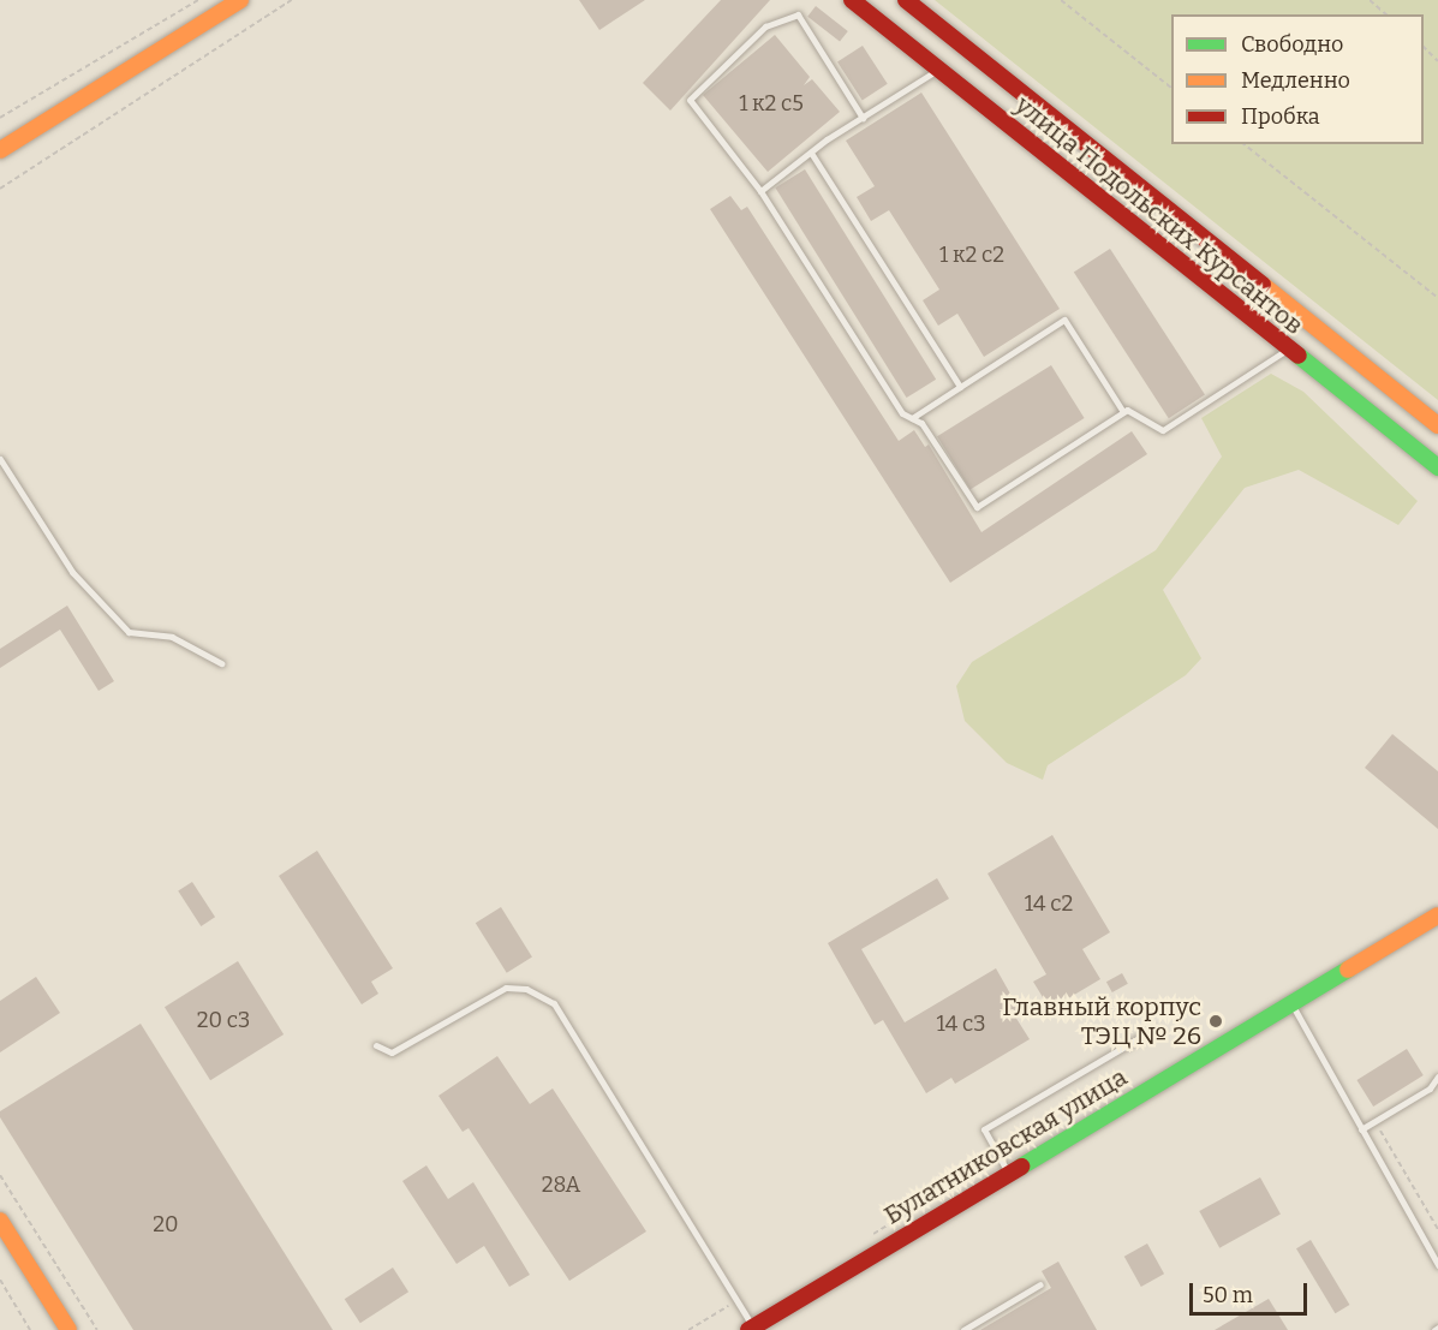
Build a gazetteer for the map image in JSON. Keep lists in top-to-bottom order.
{
  "streets": {
    "main road": ["улица Подольских Курсантов", "Булатниковская улица"]
  },
  "places": ["Главный корпус ТЭЦ № 26"],
  "house_numbers": [
    "1 к2 с5",
    "1 к2 с2",
    "14 с2",
    "20 с3",
    "14 с3",
    "28А",
    "20"
  ],
  "legend": ["Свободно", "Медленно", "Пробка"],
  "scale_bar": "50 m"
}
